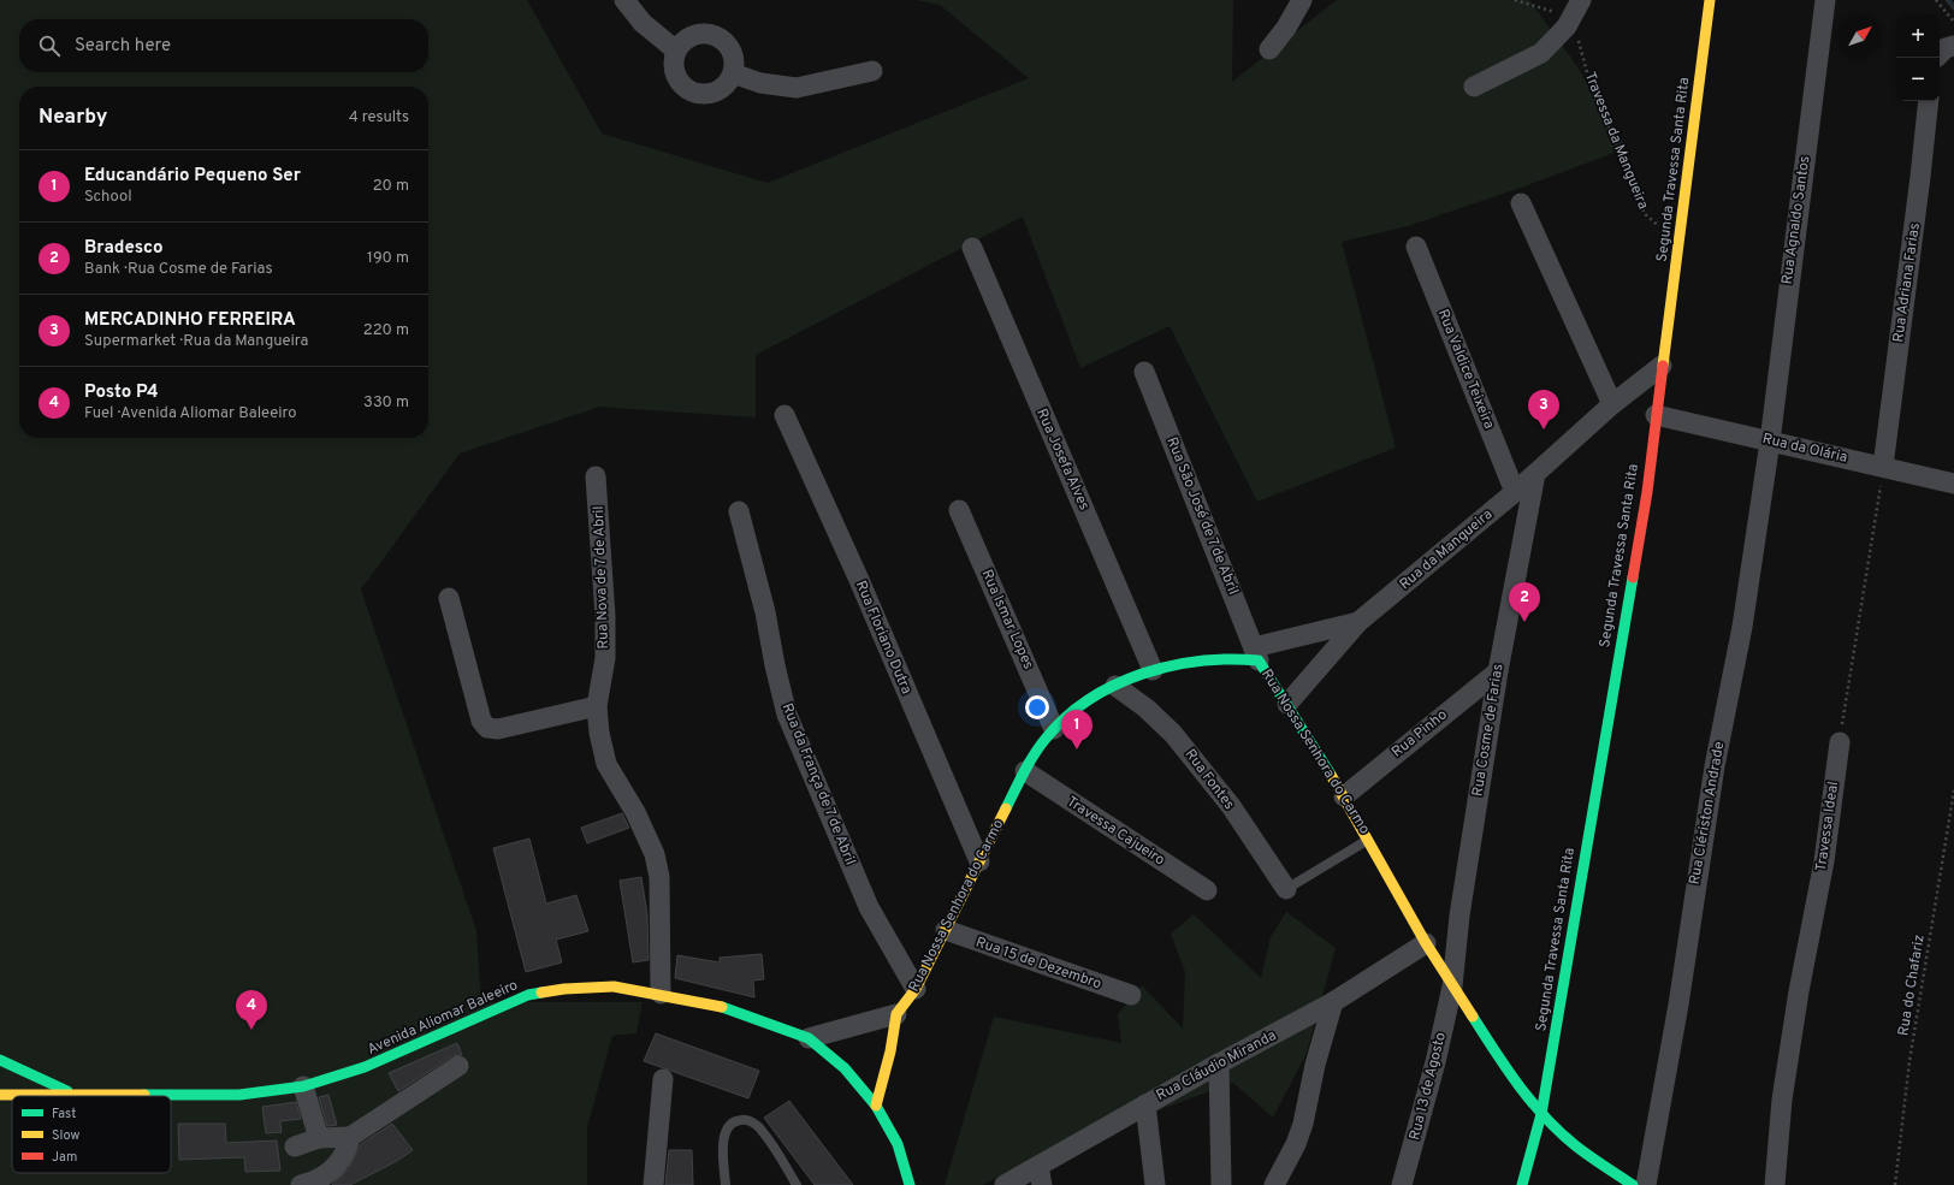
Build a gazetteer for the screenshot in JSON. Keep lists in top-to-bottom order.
{
  "streets": {
    "street": [
      "Segunda Travessa Santa Rita",
      "Rua Agnaldo Santos",
      "Rua Adriana Farias",
      "Rua Valdice Teixeira",
      "Rua da Olária",
      "Rua Josefa Alves",
      "Rua São José de 7 de Abril",
      "Rua da Mangueira",
      "Rua Nova de 7 de Abril",
      "Rua Ismar Lopes",
      "Rua Floriano Dutra",
      "Rua Cosme de Farias",
      "Rua Pinho",
      "Rua Nossa Senhora do Carmo",
      "Rua Fontes",
      "Rua da França de 7 de Abril",
      "Rua Clériston Andrade",
      "Travessa Ideal",
      "Travessa Cajueiro",
      "Rua 15 de Dezembro",
      "Avenida Aliomar Baleeiro",
      "Rua Cláudio Miranda",
      "Rua 13 de Agosto"
    ],
    "path": ["Travessa da Mangueira", "Rua do Chafariz"]
  },
  "crossings": [
    ["Travessa da Mangueira", "Segunda Travessa Santa Rita"],
    ["Segunda Travessa Santa Rita", "Rua da Olária"],
    ["Segunda Travessa Santa Rita", "Rua da Mangueira"],
    ["Segunda Travessa Santa Rita", "Rua Nossa Senhora do Carmo"],
    ["Rua Agnaldo Santos", "Rua da Olária"],
    ["Rua Agnaldo Santos", "Rua Clériston Andrade"],
    ["Rua Adriana Farias", "Rua da Olária"],
    ["Rua Valdice Teixeira", "Rua da Mangueira"],
    ["Rua da Olária", "Rua Clériston Andrade"],
    ["Rua Josefa Alves", "Rua Nossa Senhora do Carmo"],
    ["Rua São José de 7 de Abril", "Rua Nossa Senhora do Carmo"],
    ["Rua da Mangueira", "Rua Cosme de Farias"],
    ["Rua da Mangueira", "Rua Nossa Senhora do Carmo"],
    ["Rua Nova de 7 de Abril", "Avenida Aliomar Baleeiro"],
    ["Rua Ismar Lopes", "Rua Nossa Senhora do Carmo"],
    ["Rua Floriano Dutra", "Rua Nossa Senhora do Carmo"],
    ["Rua Cosme de Farias", "Rua Pinho"],
    ["Rua Cosme de Farias", "Rua Nossa Senhora do Carmo"],
    ["Rua Cosme de Farias", "Rua 13 de Agosto"],
    ["Rua Pinho", "Rua Nossa Senhora do Carmo"],
    ["Rua Nossa Senhora do Carmo", "Rua Fontes"],
    ["Rua Nossa Senhora do Carmo", "Rua da França de 7 de Abril"],
    ["Rua Nossa Senhora do Carmo", "Travessa Cajueiro"],
    ["Rua Nossa Senhora do Carmo", "Rua 15 de Dezembro"],
    ["Rua Nossa Senhora do Carmo", "Avenida Aliomar Baleeiro"],
    ["Rua Nossa Senhora do Carmo", "Rua Cláudio Miranda"],
    ["Rua Nossa Senhora do Carmo", "Rua 13 de Agosto"]
  ],
  "legend": ["Fast", "Slow", "Jam"],
  "north": "top right",
  "page": {
    "map_buttons": ["+", "−"],
    "search": "Search here",
    "heading": ["Nearby", "4 results"],
    "list": [
      {
        "mark": "1",
        "name": "Educandário Pequeno Ser",
        "note": "School",
        "value": "20 m"
      },
      {
        "mark": "2",
        "name": "Bradesco",
        "note": "Bank · Rua Cosme de Farias",
        "value": "190 m"
      },
      {
        "mark": "3",
        "name": "MERCADINHO FERREIRA",
        "note": "Supermarket · Rua da Mangueira",
        "value": "220 m"
      },
      {
        "mark": "4",
        "name": "Posto P4",
        "note": "Fuel · Avenida Aliomar Baleeiro",
        "value": "330 m"
      }
    ],
    "pins": [
      "3",
      "2",
      "1",
      "4"
    ]
  }
}
